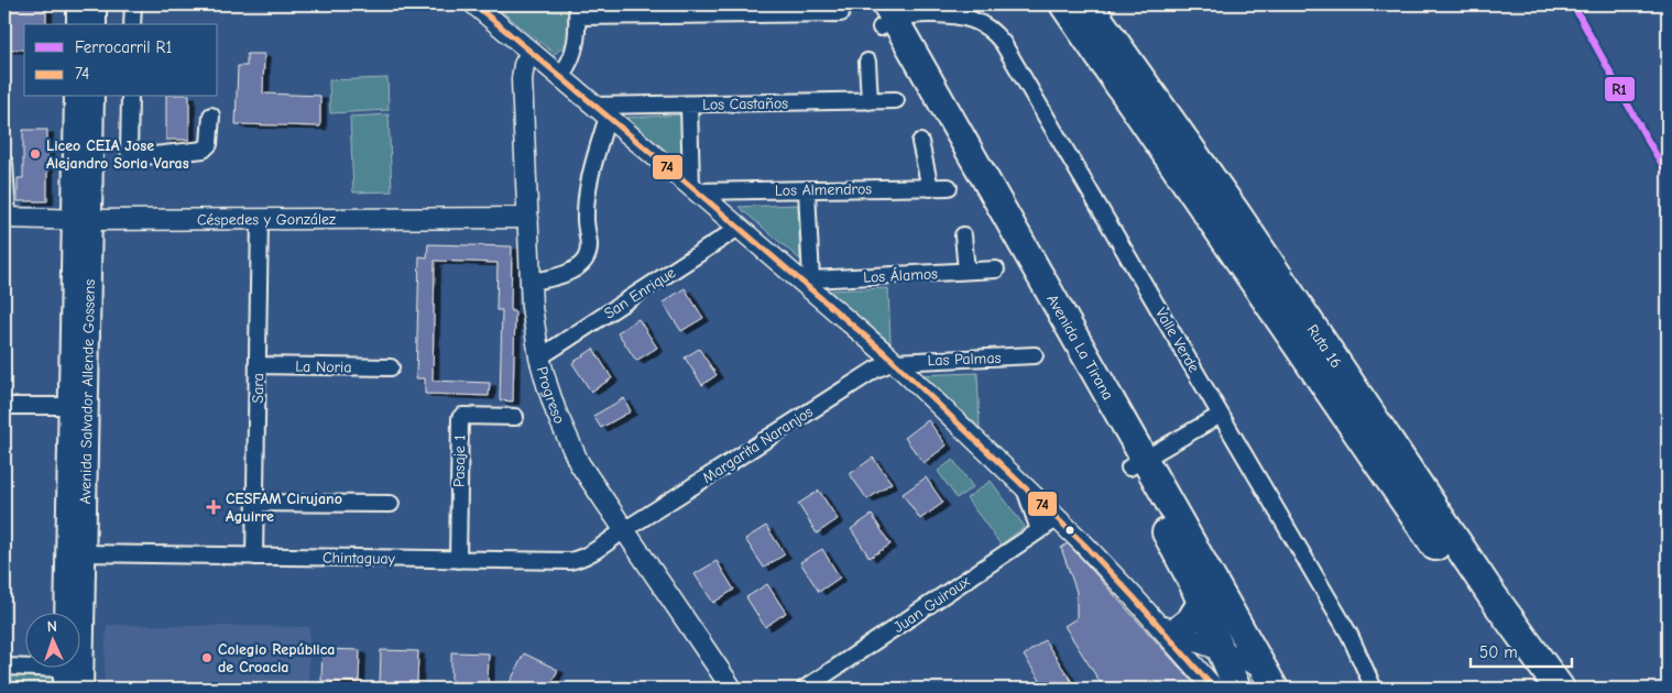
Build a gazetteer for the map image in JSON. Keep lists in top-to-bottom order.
{
  "streets": {
    "highway": ["Ruta 16", "Avenida La Tirana"],
    "main road": ["Avenida Salvador Allende Gossens"],
    "street": [
      "Los Castaños",
      "Los Almendros",
      "Céspedes y González",
      "Los Álamos",
      "San Enrique",
      "Valle Verde",
      "Las Palmas",
      "La Noria",
      "Sara",
      "Progreso",
      "Margarita Naranjos",
      "Pasaje 1",
      "Chintaguay",
      "Juan Guiraux"
    ]
  },
  "crossings": [
    ["Céspedes y González", "Sara"],
    ["Céspedes y González", "Avenida Salvador Allende Gossens"],
    ["Céspedes y González", "Progreso"],
    ["San Enrique", "Progreso"],
    ["Las Palmas", "Margarita Naranjos"],
    ["La Noria", "Sara"],
    ["Sara", "Chintaguay"],
    ["Avenida Salvador Allende Gossens", "Chintaguay"],
    ["Progreso", "Margarita Naranjos"],
    ["Progreso", "Chintaguay"],
    ["Margarita Naranjos", "Chintaguay"],
    ["Pasaje 1", "Chintaguay"]
  ],
  "places": {
    "other": ["Liceo CEIA Jose Alejandro Soria Varas", "Colegio República de Croacia"],
    "health": ["CESFAM Cirujano Aguirre"]
  },
  "lines": ["rail line R1", "transit line 74"],
  "legend": ["Ferrocarril R1", "74"],
  "scale_bar": "50 m",
  "north": "top"
}
